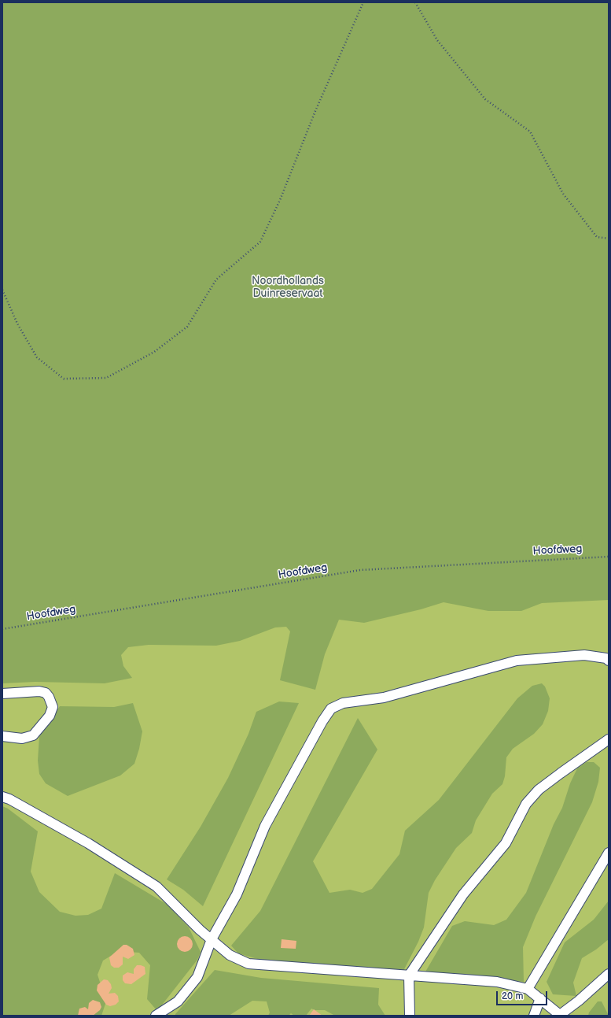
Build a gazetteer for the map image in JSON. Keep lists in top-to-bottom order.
{
  "streets": {
    "path": ["Hoofdweg"]
  },
  "parks": ["Noordhollands Duinreservaat"],
  "scale_bar": "20 m"
}
